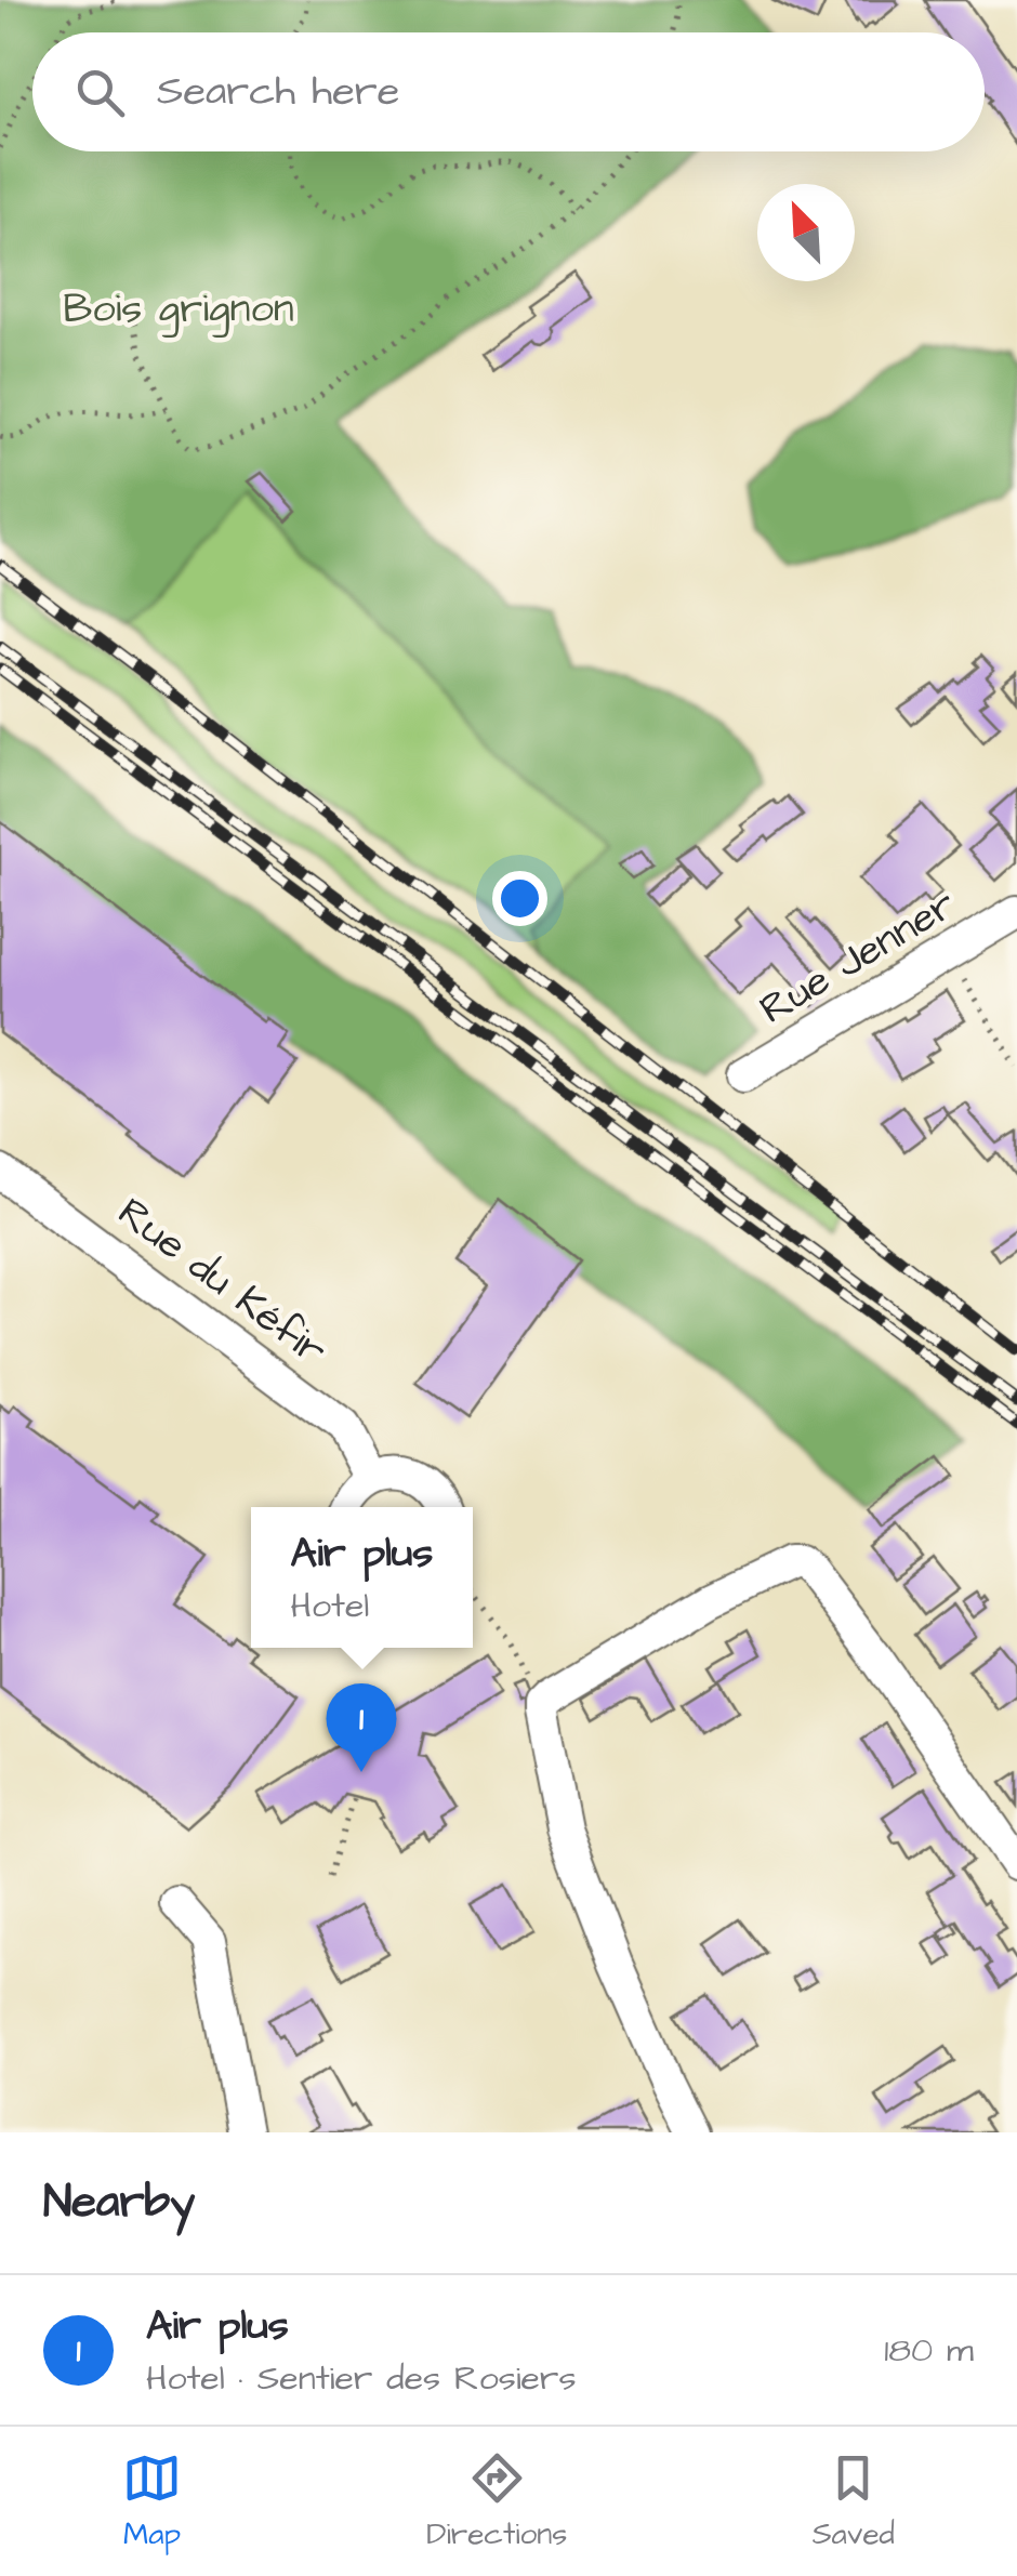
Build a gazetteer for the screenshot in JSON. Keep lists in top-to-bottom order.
{
  "streets": {
    "street": ["Rue Jenner", "Rue du Kéfir"]
  },
  "parks": ["Bois grignon"],
  "north": "top left",
  "page": {
    "search": "Search here",
    "popup": ["Air plus", "Hotel"],
    "pins": "1",
    "heading": "Nearby",
    "list": [
      {
        "mark": "1",
        "name": "Air plus",
        "note": "Hotel · Sentier des Rosiers",
        "value": "180 m"
      }
    ],
    "nav": ["Map", "Directions", "Saved"]
  }
}
